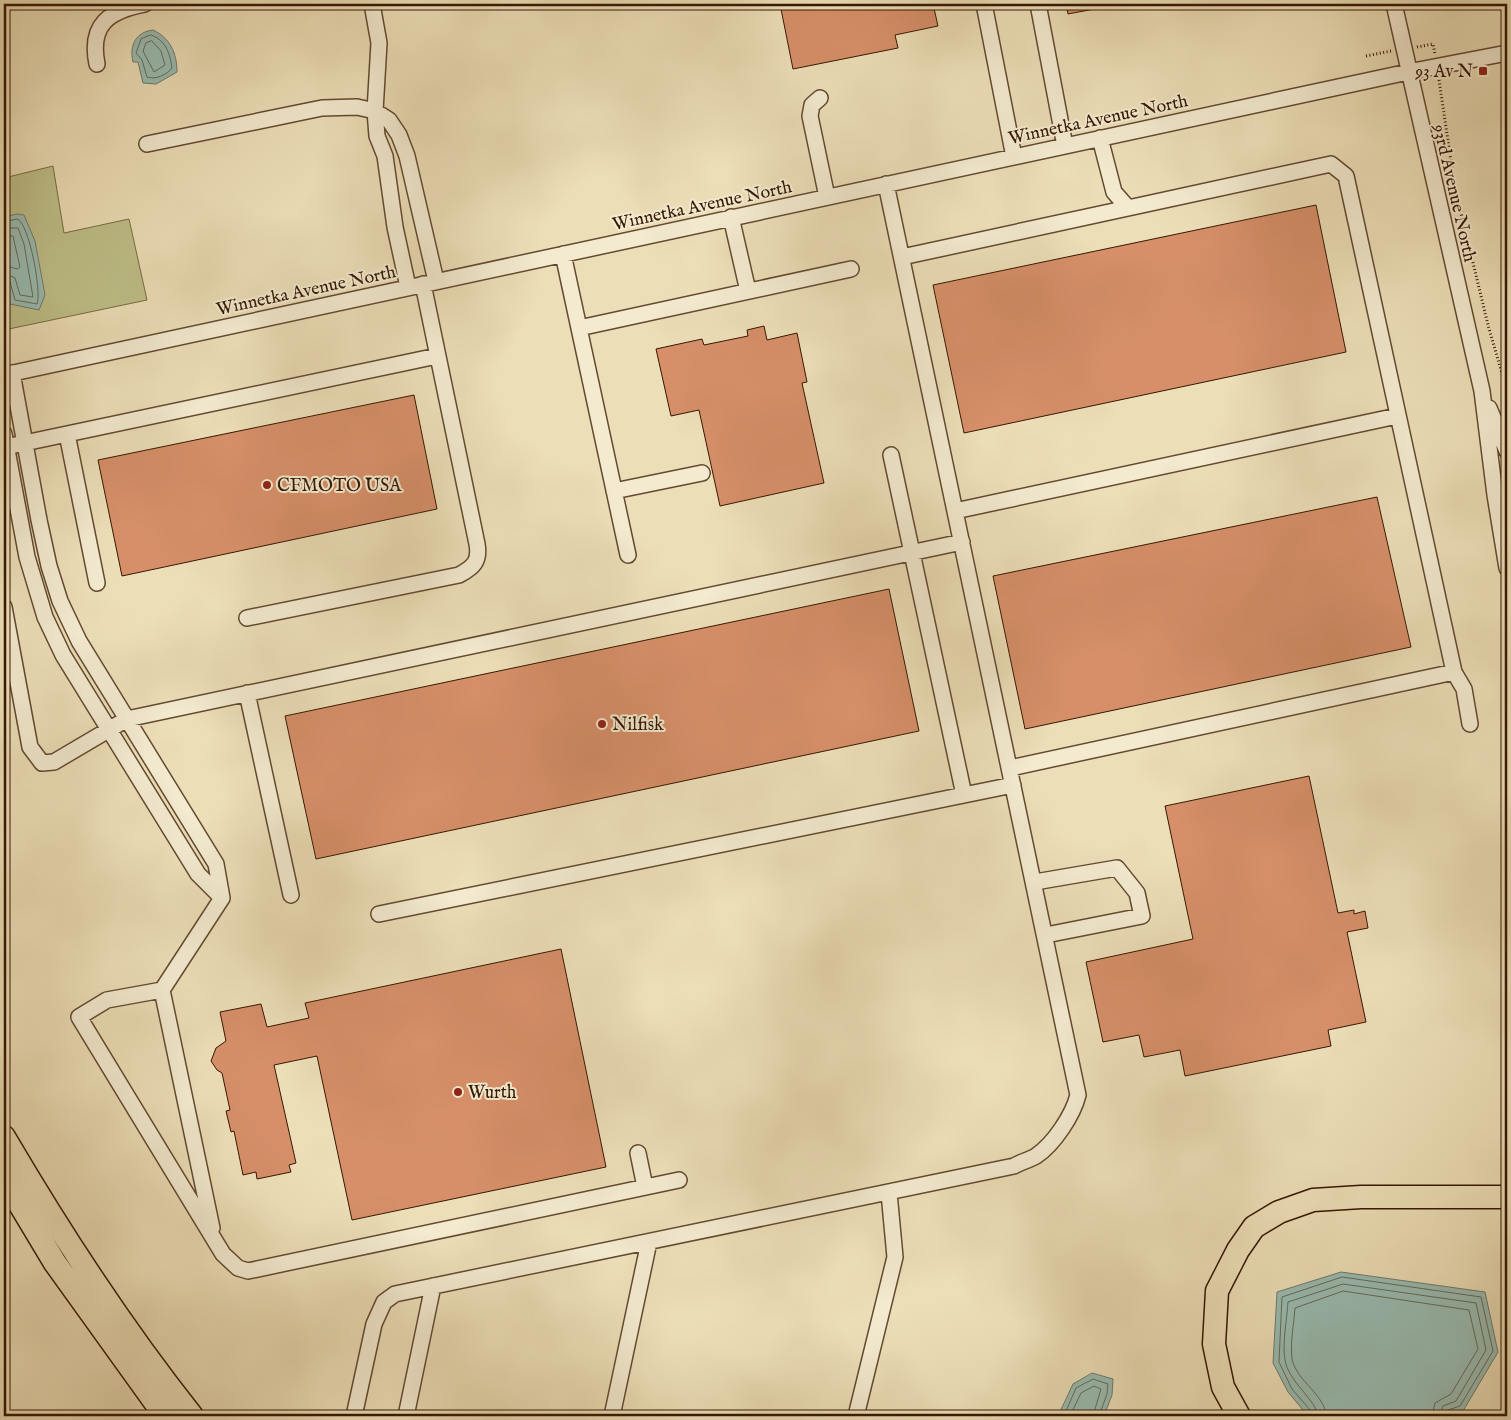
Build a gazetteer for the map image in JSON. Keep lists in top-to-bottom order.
{
  "streets": {
    "street": ["Winnetka Avenue North", "93rd Avenue North"]
  },
  "crossings": [
    ["Winnetka Avenue North", "93rd Avenue North"]
  ],
  "places": {
    "transit": ["93 Av N"],
    "other": ["CFMOTO USA", "Nilfisk", "Wurth"]
  }
}
